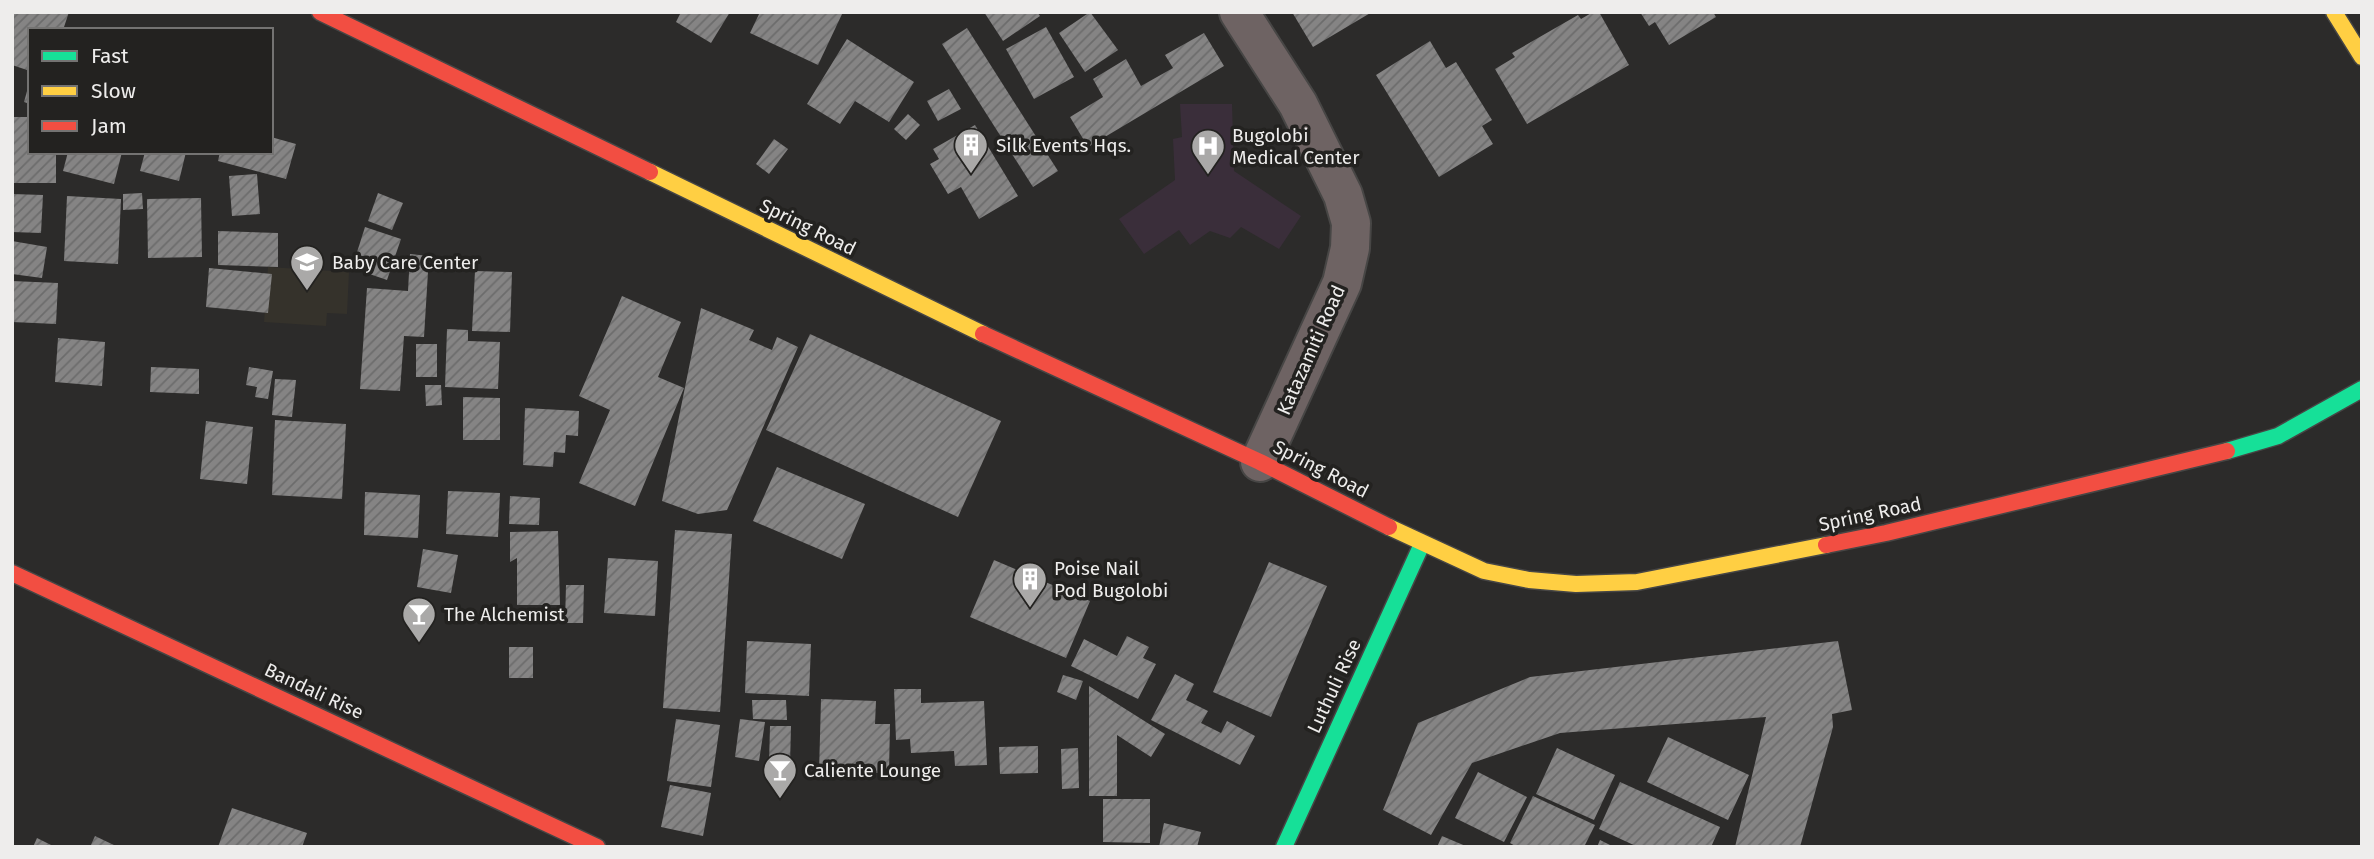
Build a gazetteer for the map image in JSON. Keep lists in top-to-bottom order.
{
  "streets": {
    "main road": ["Spring Road", "Luthuli Rise", "Bandali Rise"],
    "street": ["Katazamiti Road"]
  },
  "crossings": [
    ["Spring Road", "Katazamiti Road"],
    ["Spring Road", "Luthuli Rise"]
  ],
  "places": {
    "building": ["Silk Events Hqs.", "Poise Nail Pod Bugolobi"],
    "hospital": ["Bugolobi Medical Center"],
    "school or university": ["Baby Care Center"],
    "bar": ["The Alchemist", "Caliente Lounge"]
  },
  "legend": ["Fast", "Slow", "Jam"]
}
